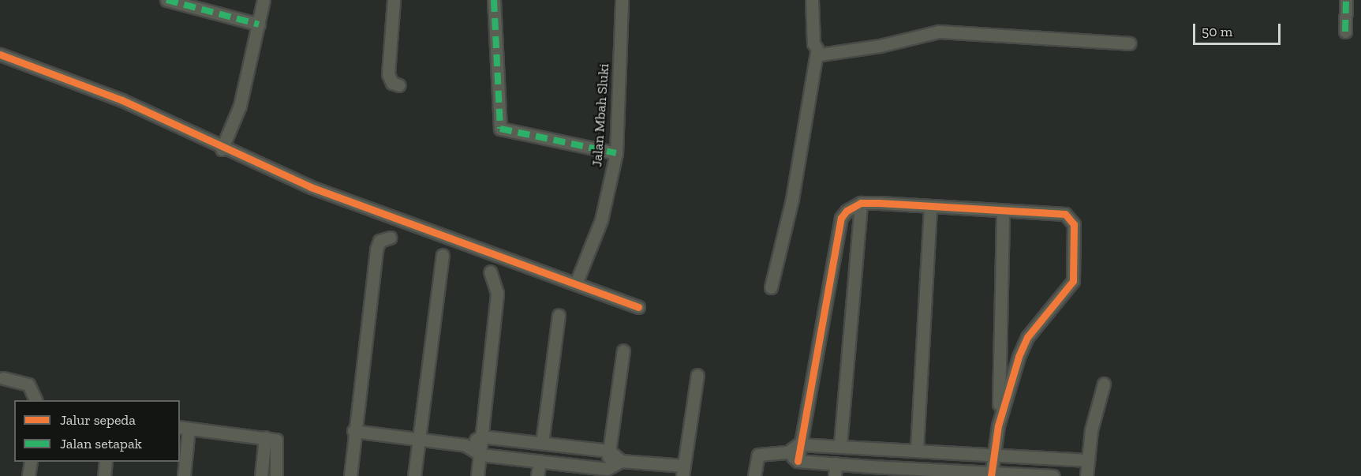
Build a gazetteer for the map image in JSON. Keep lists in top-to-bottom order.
{
  "streets": {
    "street": ["Jalan Mbah Sluki"]
  },
  "legend": ["Jalur sepeda", "Jalan setapak"],
  "scale_bar": "50 m"
}
